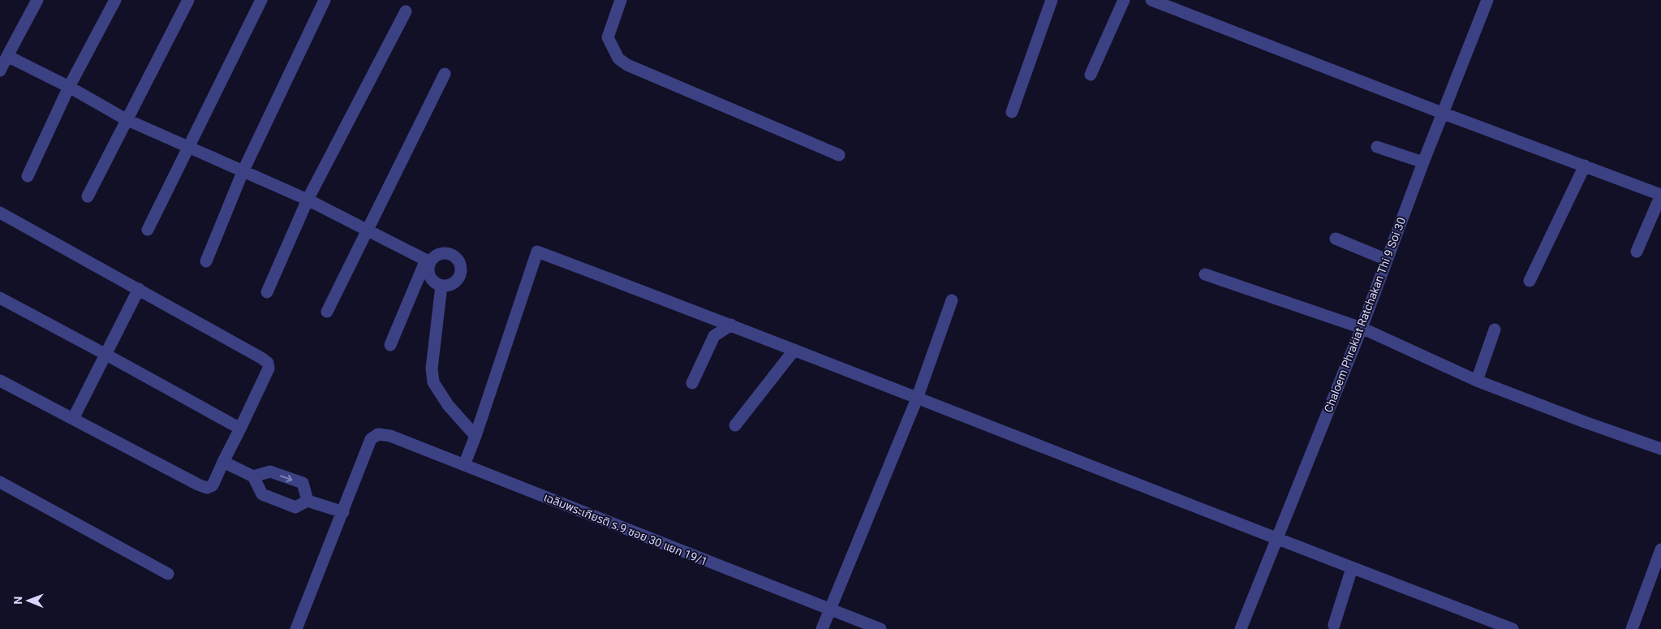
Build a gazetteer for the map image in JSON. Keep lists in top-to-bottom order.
{
  "streets": {
    "street": ["Chaloem Phrakiat Ratchakan Thi 9 Soi 30", "เฉลิมพระเกียรติ ร.9 ซอย 30 แยก 19/1"]
  },
  "north": "left"
}
